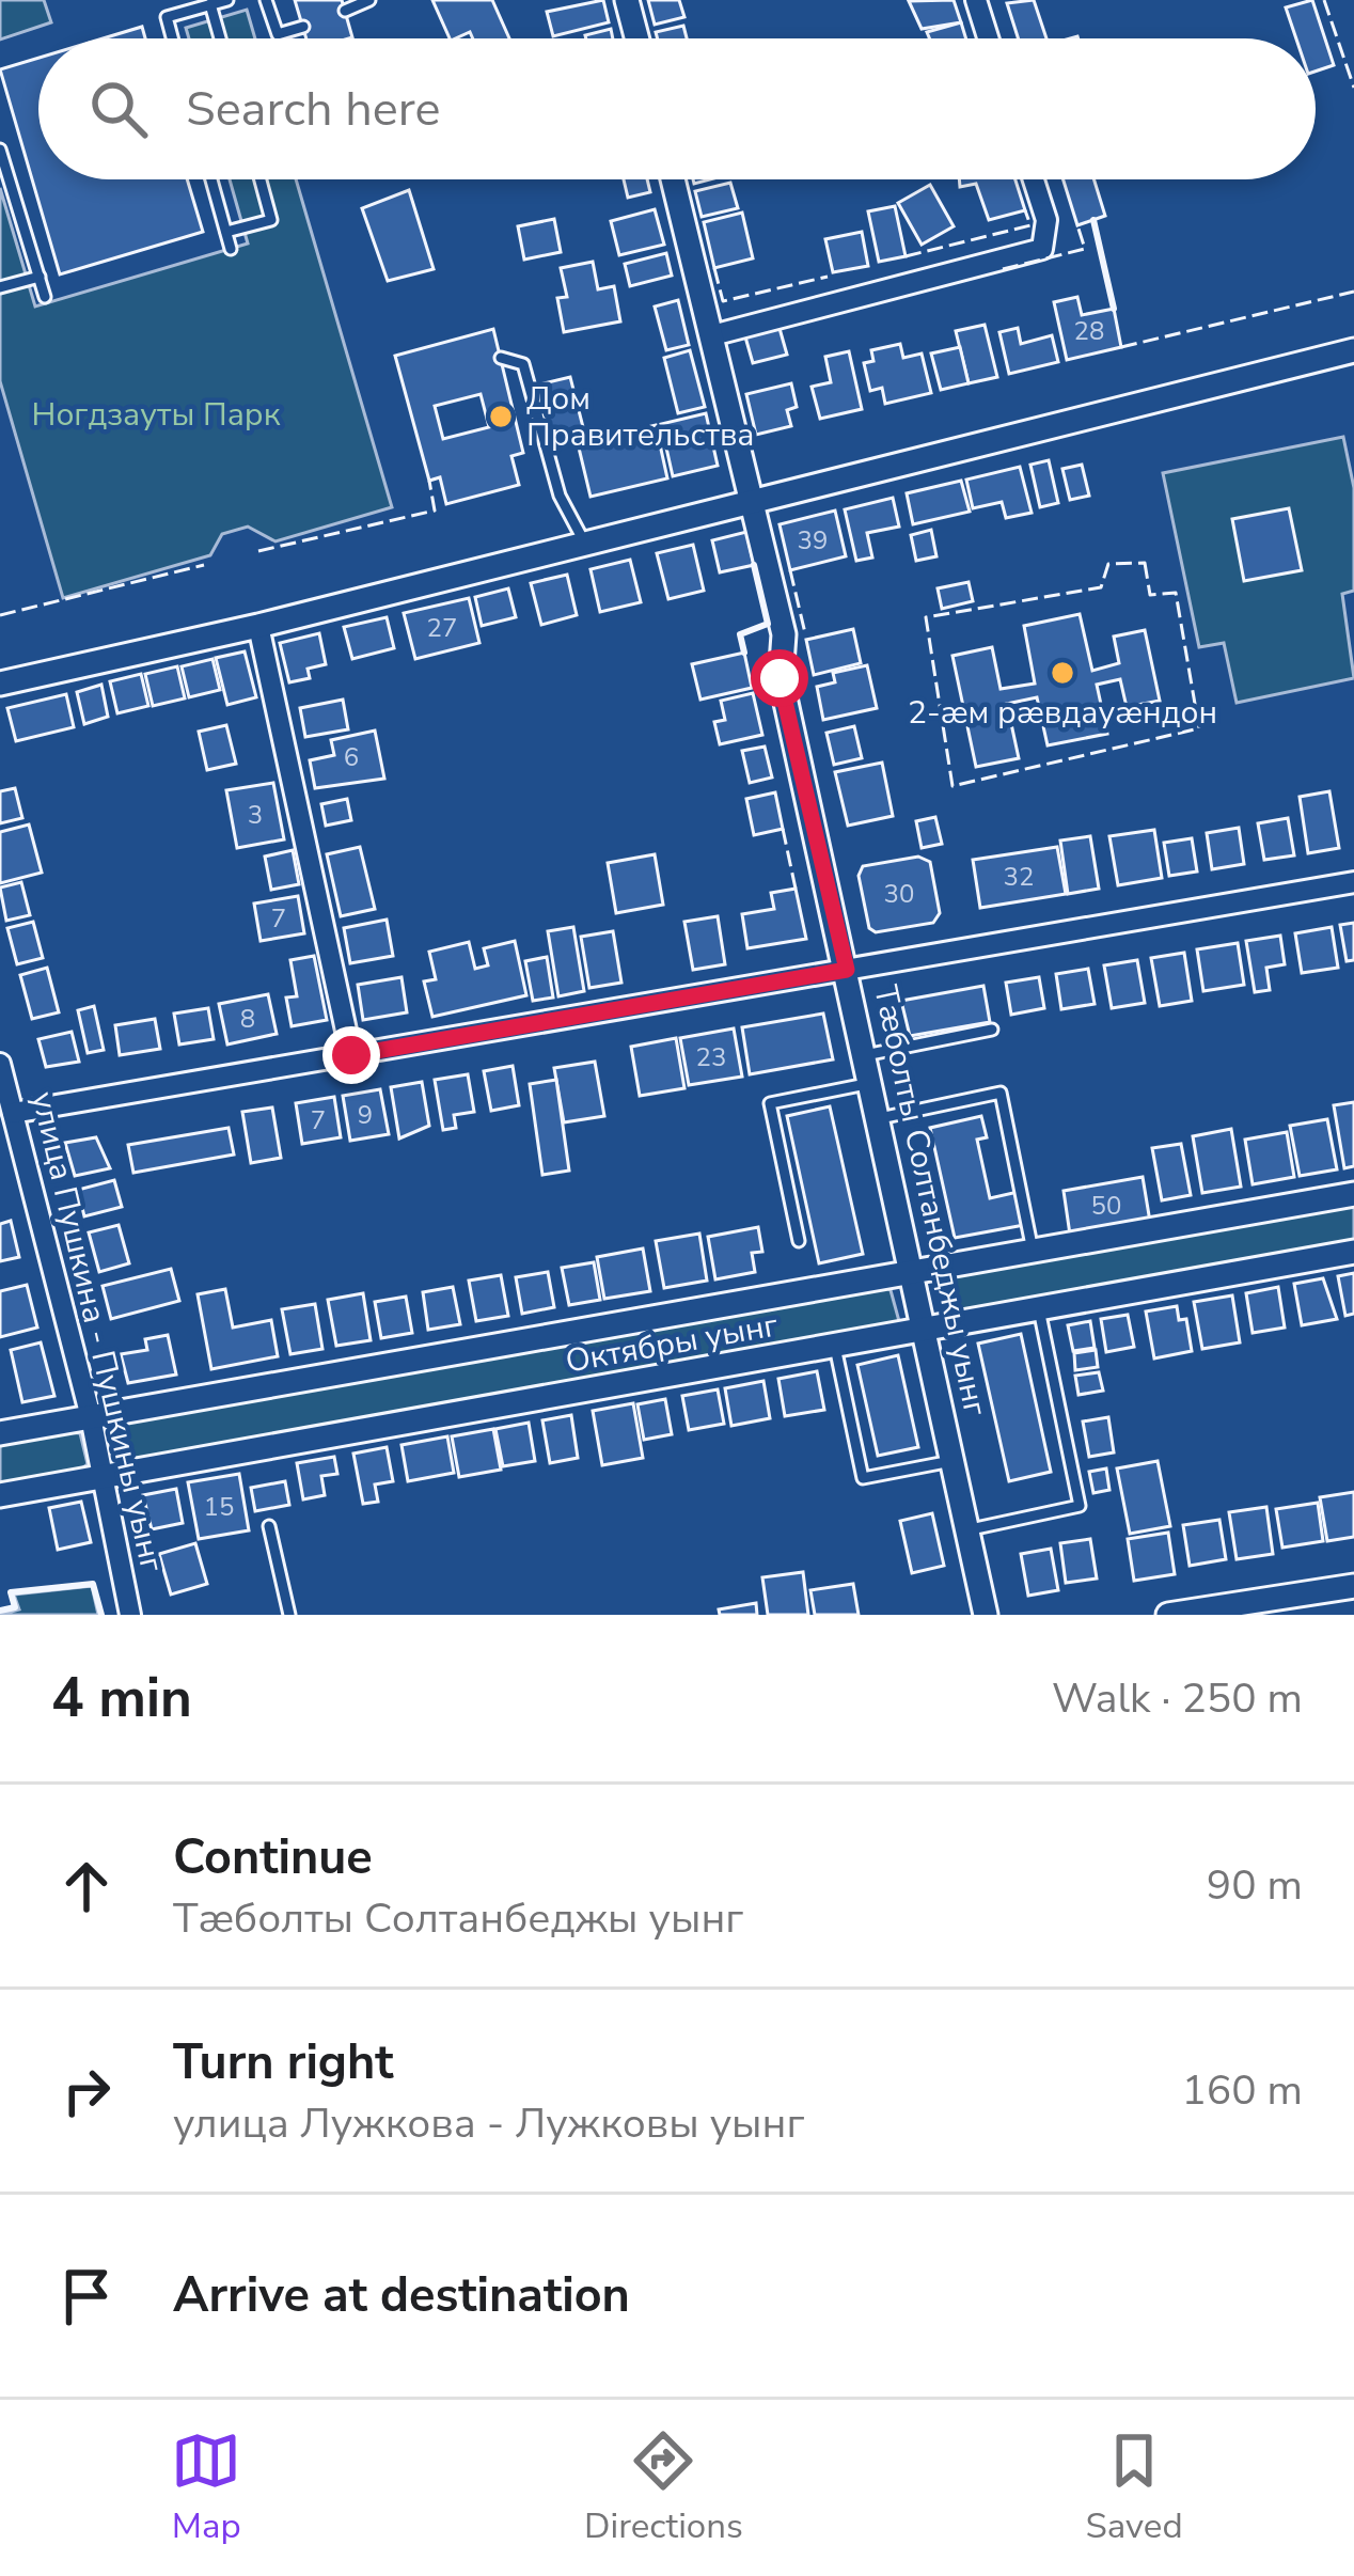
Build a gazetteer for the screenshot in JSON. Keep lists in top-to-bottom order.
{
  "streets": {
    "street": ["Тæболты Солтанбеджы уынг", "улица Пушкина - Пушкины уынг", "Октябры уынг"]
  },
  "crossings": [
    ["Тæболты Солтанбеджы уынг", "Октябры уынг"],
    ["улица Пушкина - Пушкины уынг", "Октябры уынг"]
  ],
  "parks": ["Ногдзауты Парк"],
  "places": ["Дом Правительства", "2-æм рӕвдауӕндон"],
  "house_numbers": [
    "28",
    "39",
    "27",
    "6",
    "3",
    "32",
    "30",
    "7",
    "8",
    "23",
    "9",
    "7",
    "50",
    "15"
  ],
  "page": {
    "search": "Search here",
    "heading": ["4 min", "Walk · 250 m"],
    "list": [
      ["Continue", "Тæболты Солтанбеджы уынг", "90 m"],
      ["Turn right", "улица Лужкова - Лужковы уынг", "160 m"],
      "Arrive at destination"
    ],
    "nav": ["Map", "Directions", "Saved"]
  }
}
